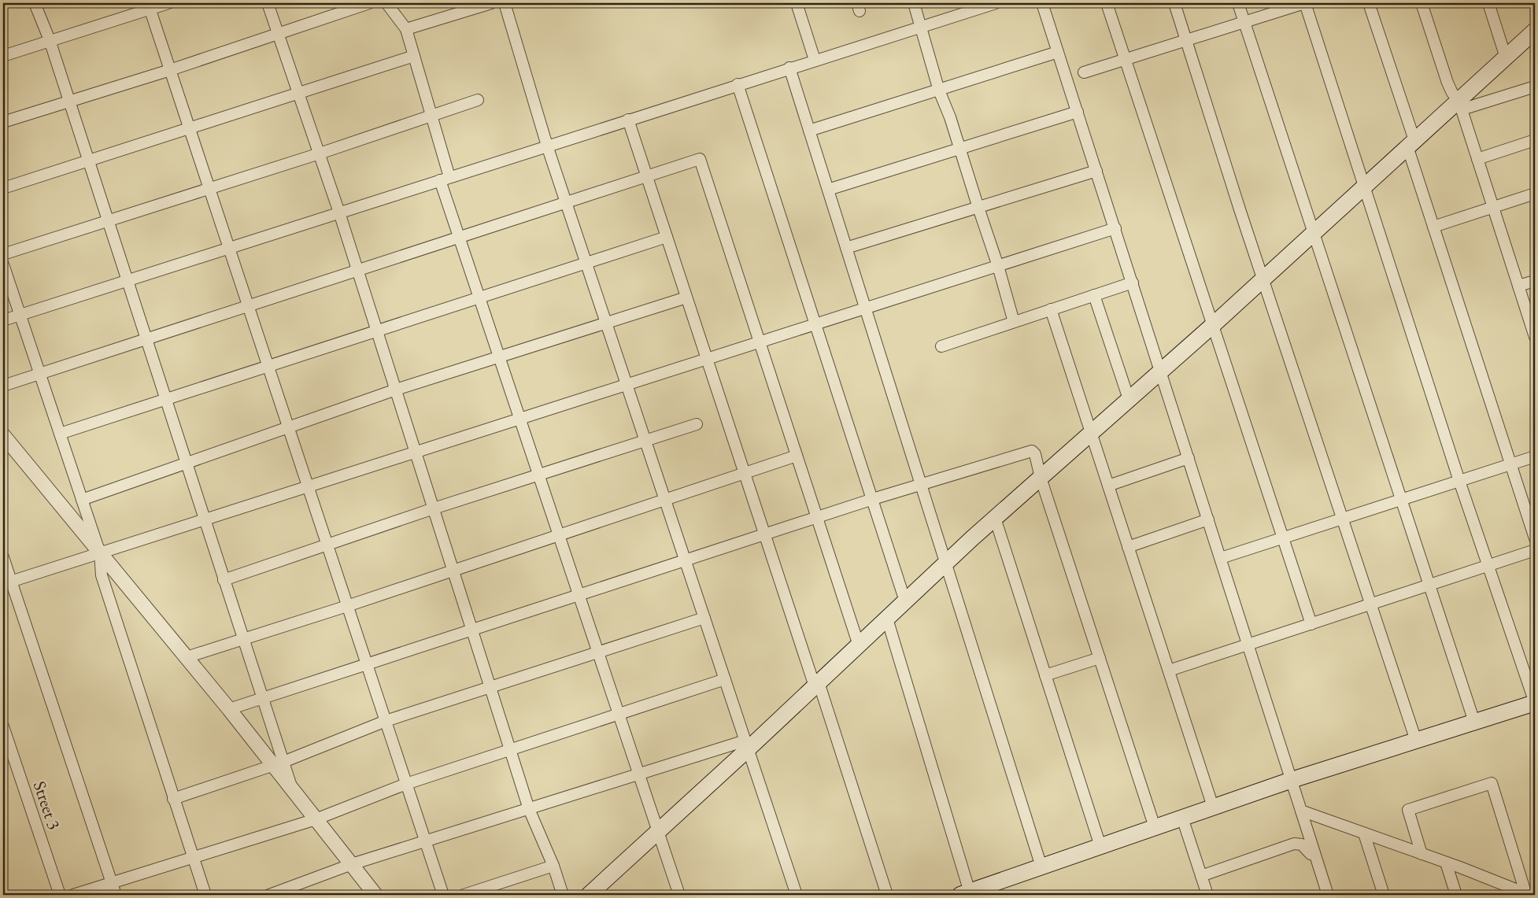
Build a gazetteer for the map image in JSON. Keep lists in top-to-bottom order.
{
  "streets": {
    "street": ["Street 3"]
  }
}
